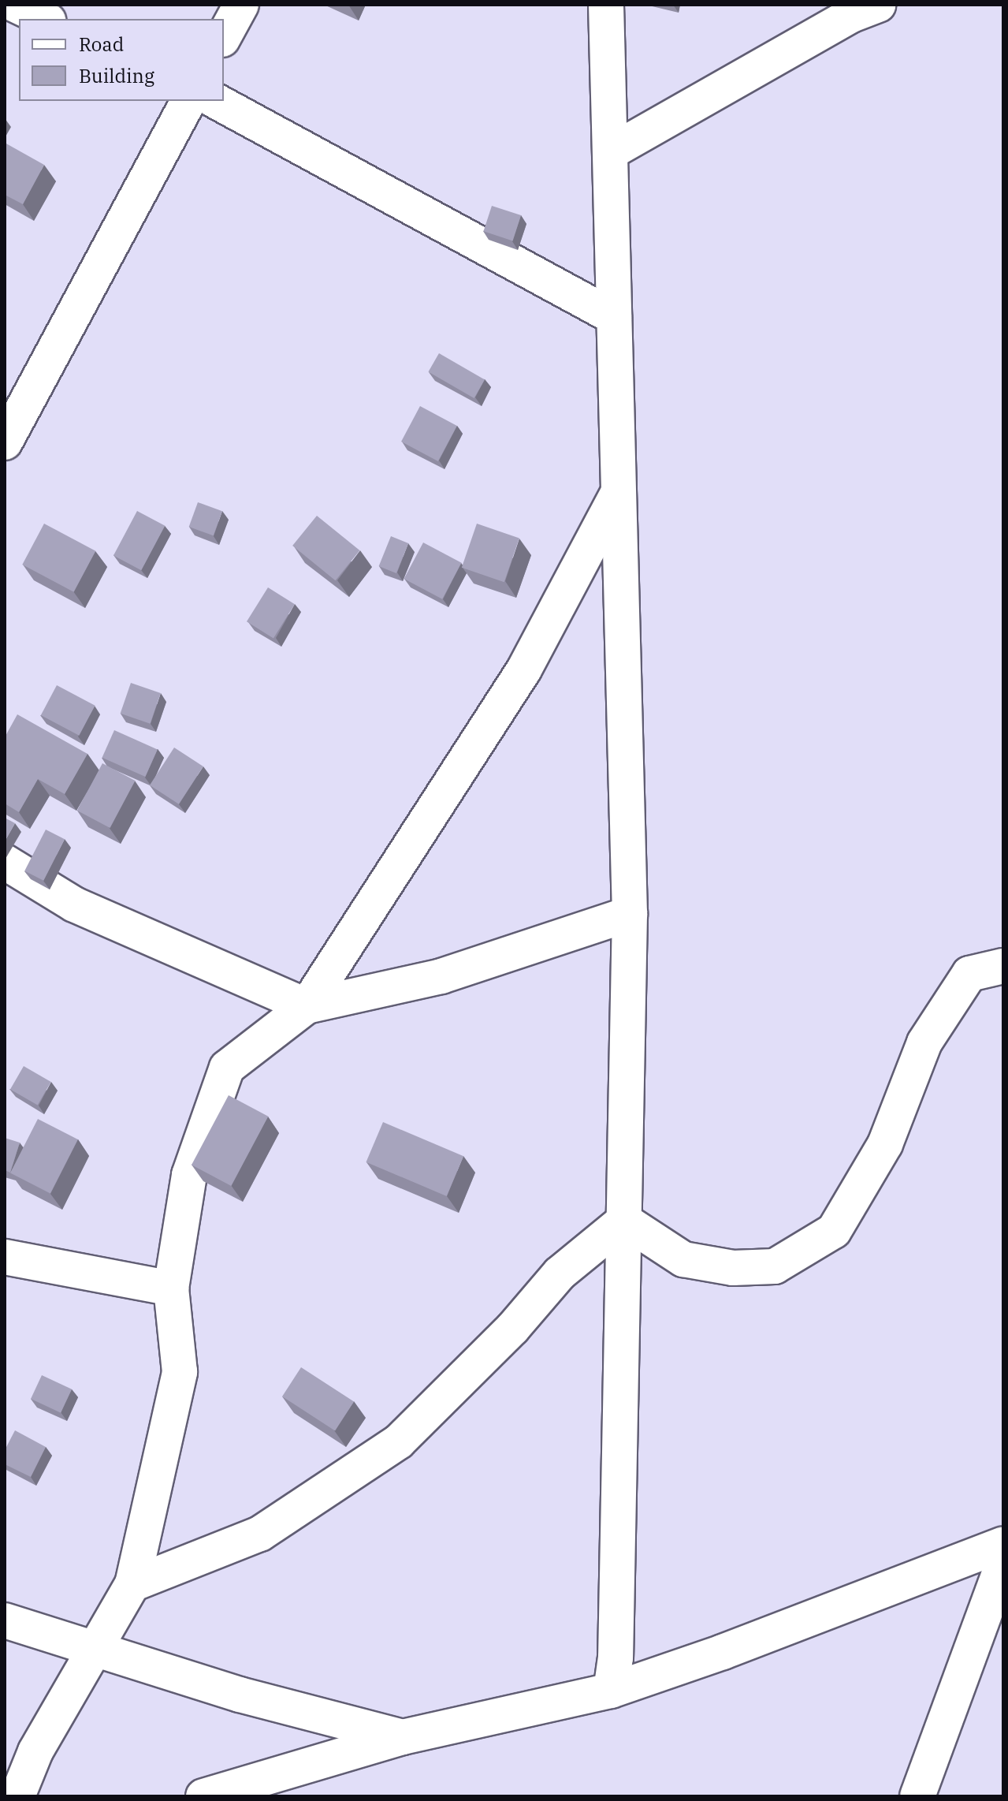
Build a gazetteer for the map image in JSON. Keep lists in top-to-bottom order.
{
  "legend": ["Road", "Building"]
}
